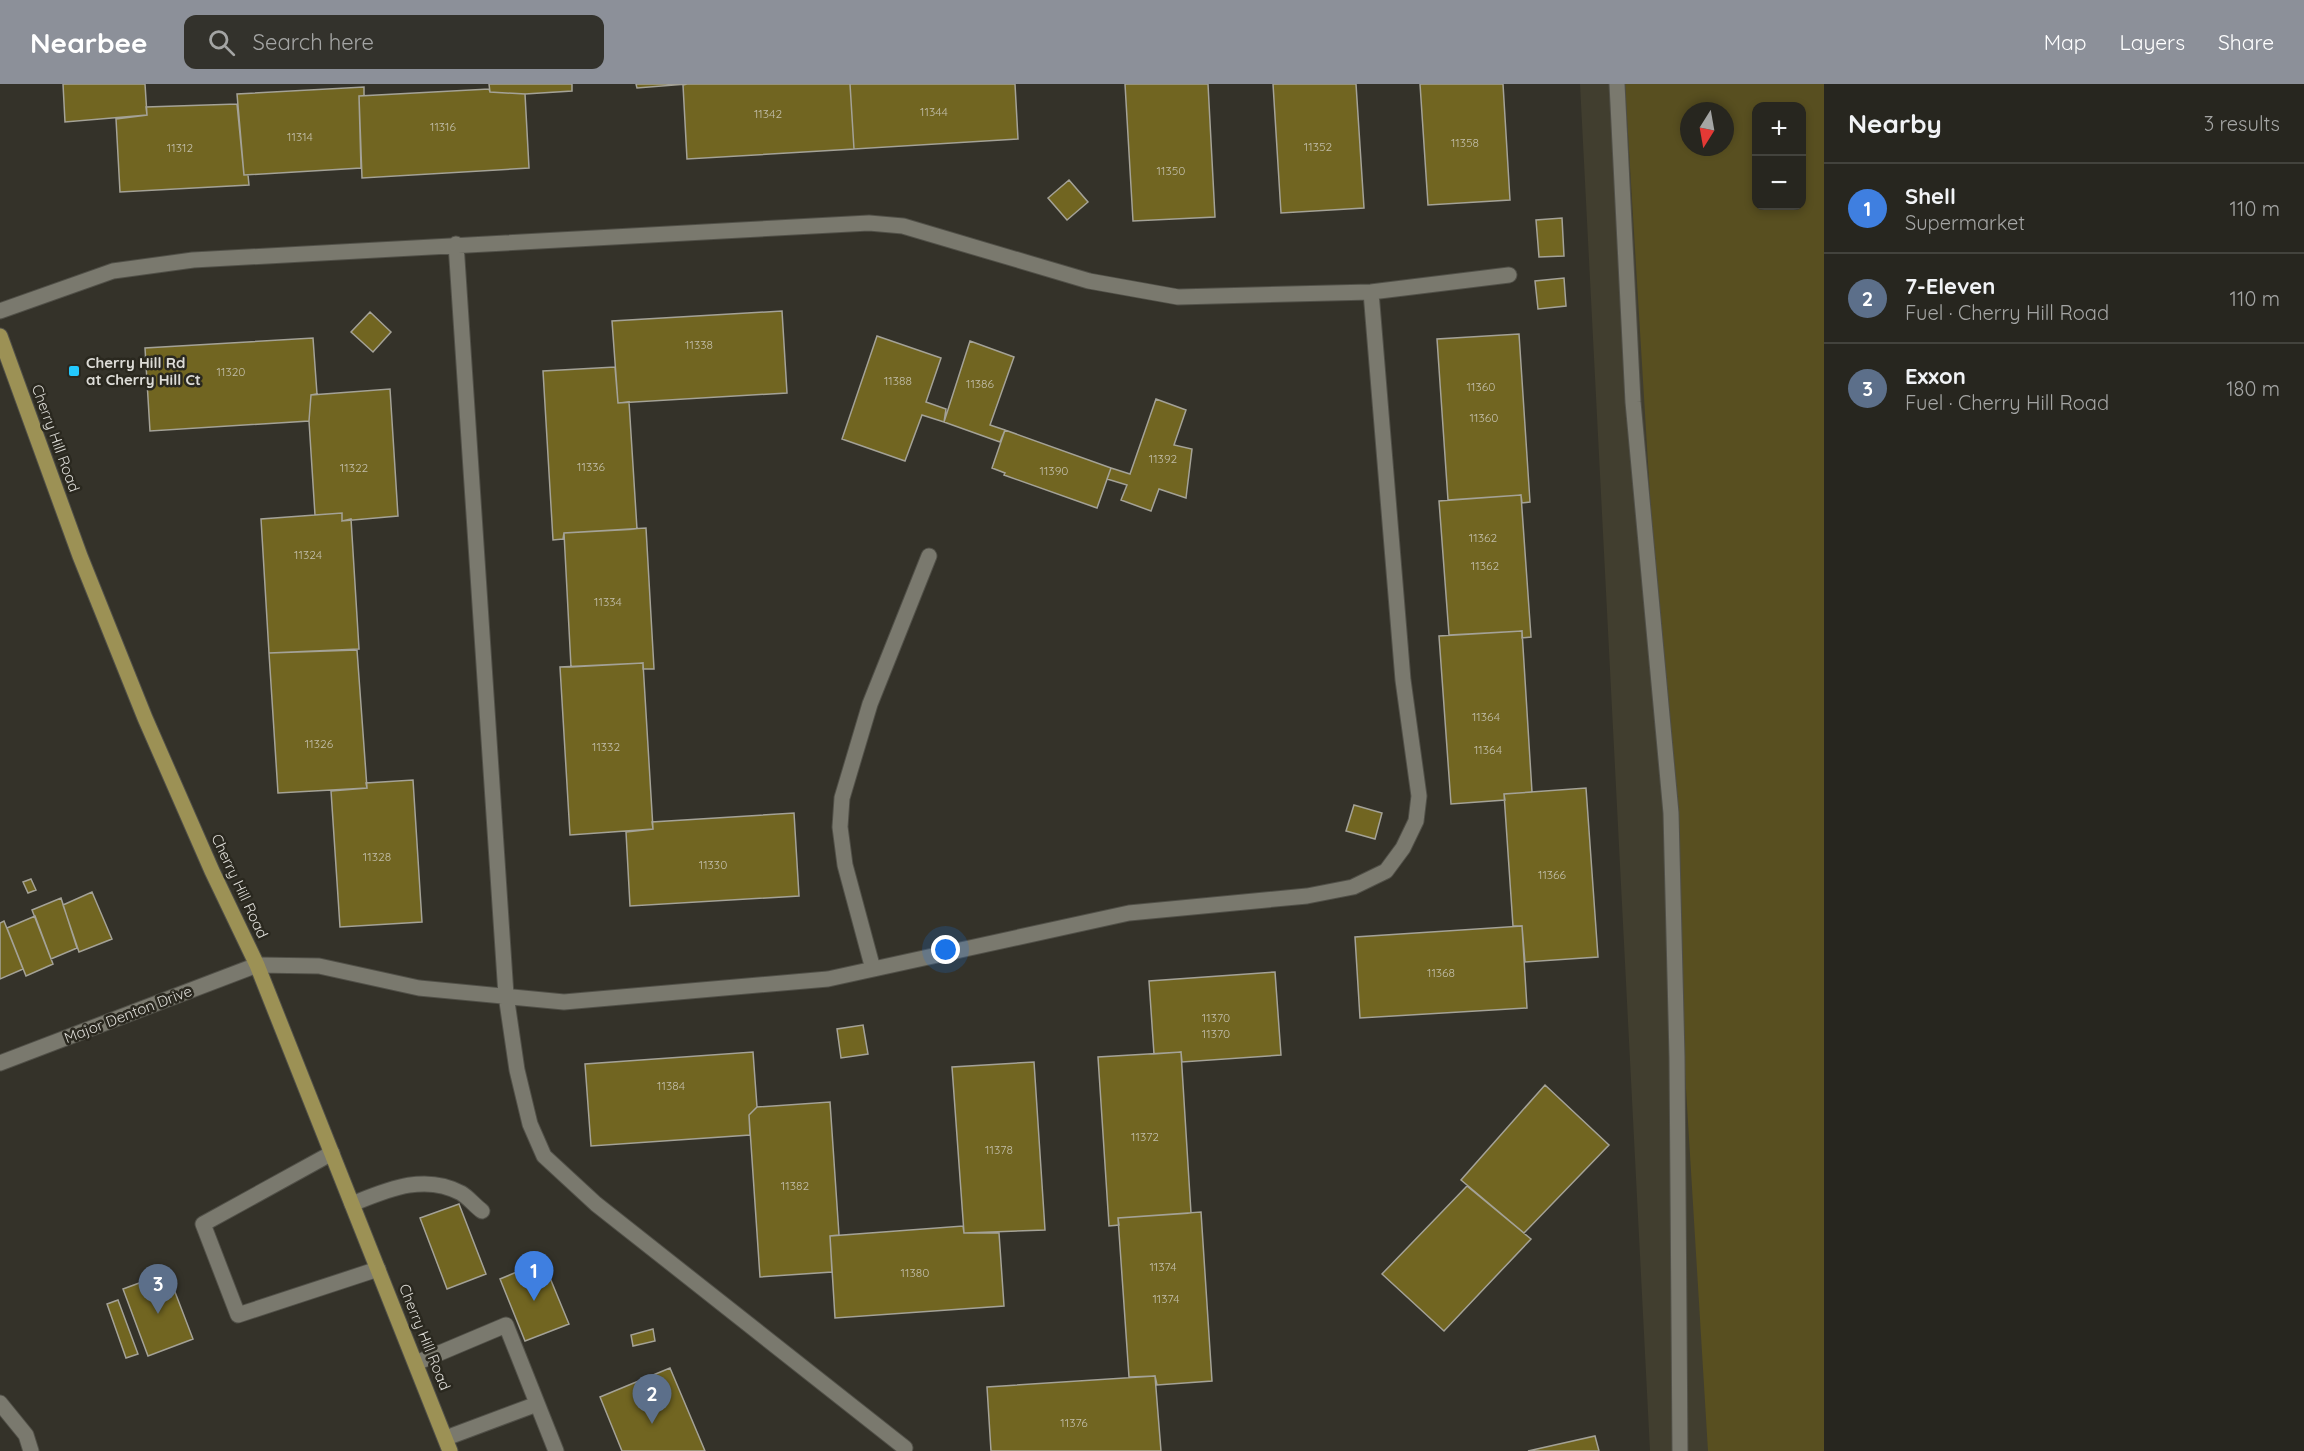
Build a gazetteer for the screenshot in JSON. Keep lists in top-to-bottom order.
{
  "streets": {
    "main road": ["Cherry Hill Road"],
    "street": ["Major Denton Drive"]
  },
  "crossings": [
    ["Cherry Hill Road", "Major Denton Drive"]
  ],
  "places": {
    "transit": ["Cherry Hill Rd at Cherry Hill Ct"]
  },
  "house_numbers": [
    "11344",
    "11342",
    "11316",
    "11314",
    "11358",
    "11352",
    "11312",
    "11350",
    "11338",
    "11320",
    "11388",
    "11386",
    "11360",
    "11360",
    "11392",
    "11336",
    "11322",
    "11390",
    "11362",
    "11324",
    "11362",
    "11334",
    "11364",
    "11326",
    "11332",
    "11364",
    "11328",
    "11330",
    "11366",
    "11368",
    "11370",
    "11370",
    "11384",
    "11372",
    "11378",
    "11382",
    "11374",
    "11380",
    "11374",
    "11376"
  ],
  "north": "bottom",
  "page": {
    "header": "Nearbee",
    "search": "Search here",
    "nav": ["Map", "Layers", "Share"],
    "heading": ["Nearby", "3 results"],
    "map_buttons": ["+", "−"],
    "list": [
      {
        "mark": "1",
        "name": "Shell",
        "note": "Supermarket",
        "value": "110 m"
      },
      {
        "mark": "2",
        "name": "7-Eleven",
        "note": "Fuel · Cherry Hill Road",
        "value": "110 m"
      },
      {
        "mark": "3",
        "name": "Exxon",
        "note": "Fuel · Cherry Hill Road",
        "value": "180 m"
      }
    ],
    "pins": ["1", "3", "2"]
  }
}
